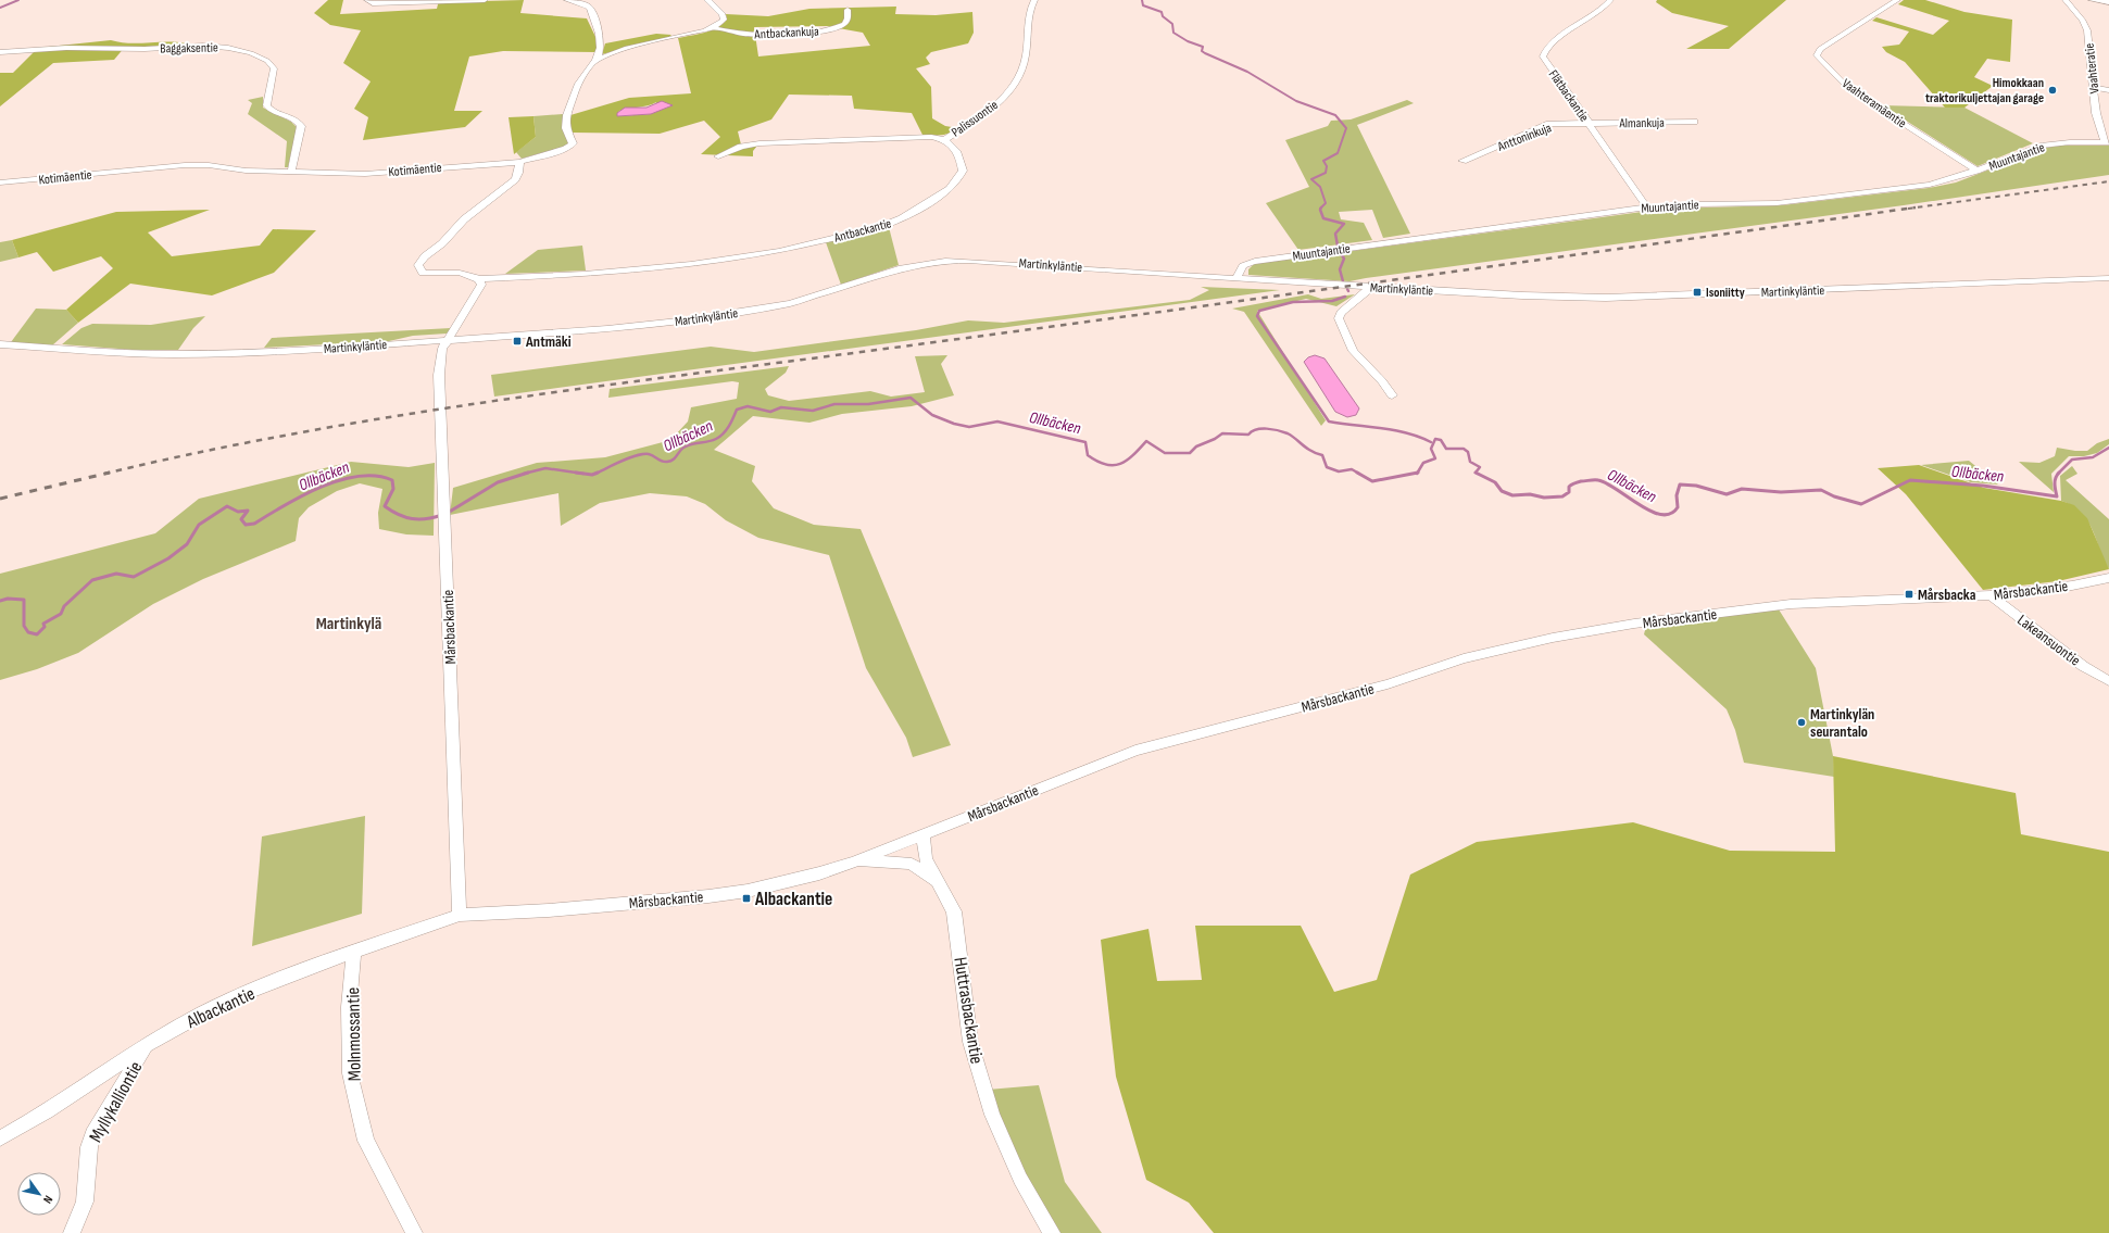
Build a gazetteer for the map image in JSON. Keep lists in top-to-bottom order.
{
  "streets": {
    "street": [
      "Antbackankuja",
      "Baggaksentie",
      "Vaahteratie",
      "Flätbackantie",
      "Vaahteramäentie",
      "Palissuontie",
      "Almankuja",
      "Anttoninkuja",
      "Muuntajantie",
      "Kotimäentie",
      "Antbackantie",
      "Martinkyläntie",
      "Mårsbackantie",
      "Lakeansuontie",
      "Albackantie",
      "Huttrasbackantie",
      "Molnmossantie",
      "Myllykalliontie"
    ]
  },
  "crossings": [
    ["Baggaksentie", "Kotimäentie"],
    ["Vaahteratie", "Muuntajantie"],
    ["Flätbackantie", "Almankuja"],
    ["Flätbackantie", "Anttoninkuja"],
    ["Flätbackantie", "Muuntajantie"],
    ["Vaahteramäentie", "Muuntajantie"],
    ["Palissuontie", "Antbackantie"],
    ["Almankuja", "Anttoninkuja"],
    ["Muuntajantie", "Martinkyläntie"],
    ["Martinkyläntie", "Mårsbackantie"],
    ["Mårsbackantie", "Lakeansuontie"],
    ["Mårsbackantie", "Albackantie"],
    ["Mårsbackantie", "Huttrasbackantie"],
    ["Albackantie", "Molnmossantie"],
    ["Albackantie", "Myllykalliontie"]
  ],
  "districts": ["Martinkylä"],
  "water": ["Ollbäcken"],
  "places": {
    "other": ["Himokkaan traktorikuljettajan garage", "Martinkylän seurantalo"],
    "transit": [
      "Isoniitty",
      "Antmäki",
      "Mårsbacka",
      "Albackantie"
    ]
  },
  "north": "bottom right"
}
